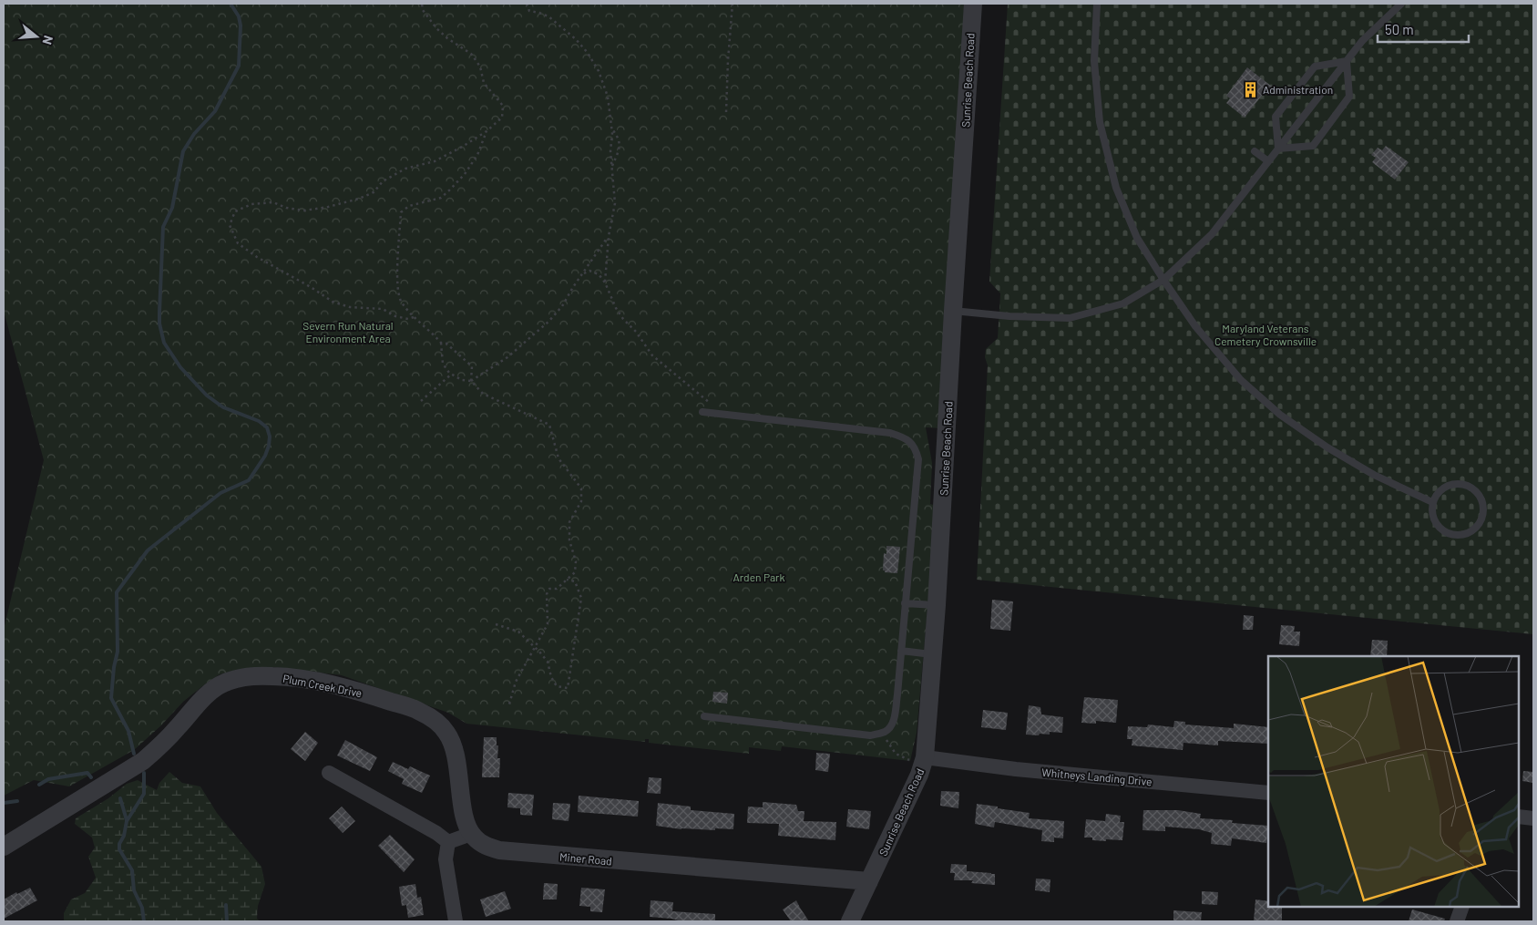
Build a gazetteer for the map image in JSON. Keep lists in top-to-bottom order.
{
  "streets": {
    "street": [
      "Sunrise Beach Road",
      "Plum Creek Drive",
      "Whitneys Landing Drive",
      "Miner Road"
    ]
  },
  "crossings": [
    ["Sunrise Beach Road", "Whitneys Landing Drive"],
    ["Sunrise Beach Road", "Miner Road"],
    ["Plum Creek Drive", "Miner Road"]
  ],
  "parks": ["Severn Run Natural Environment Area", "Maryland Veterans Cemetery Crownsville", "Arden Park"],
  "places": {
    "building": ["Administration"]
  },
  "scale_bar": "50 m",
  "north": "right"
}
